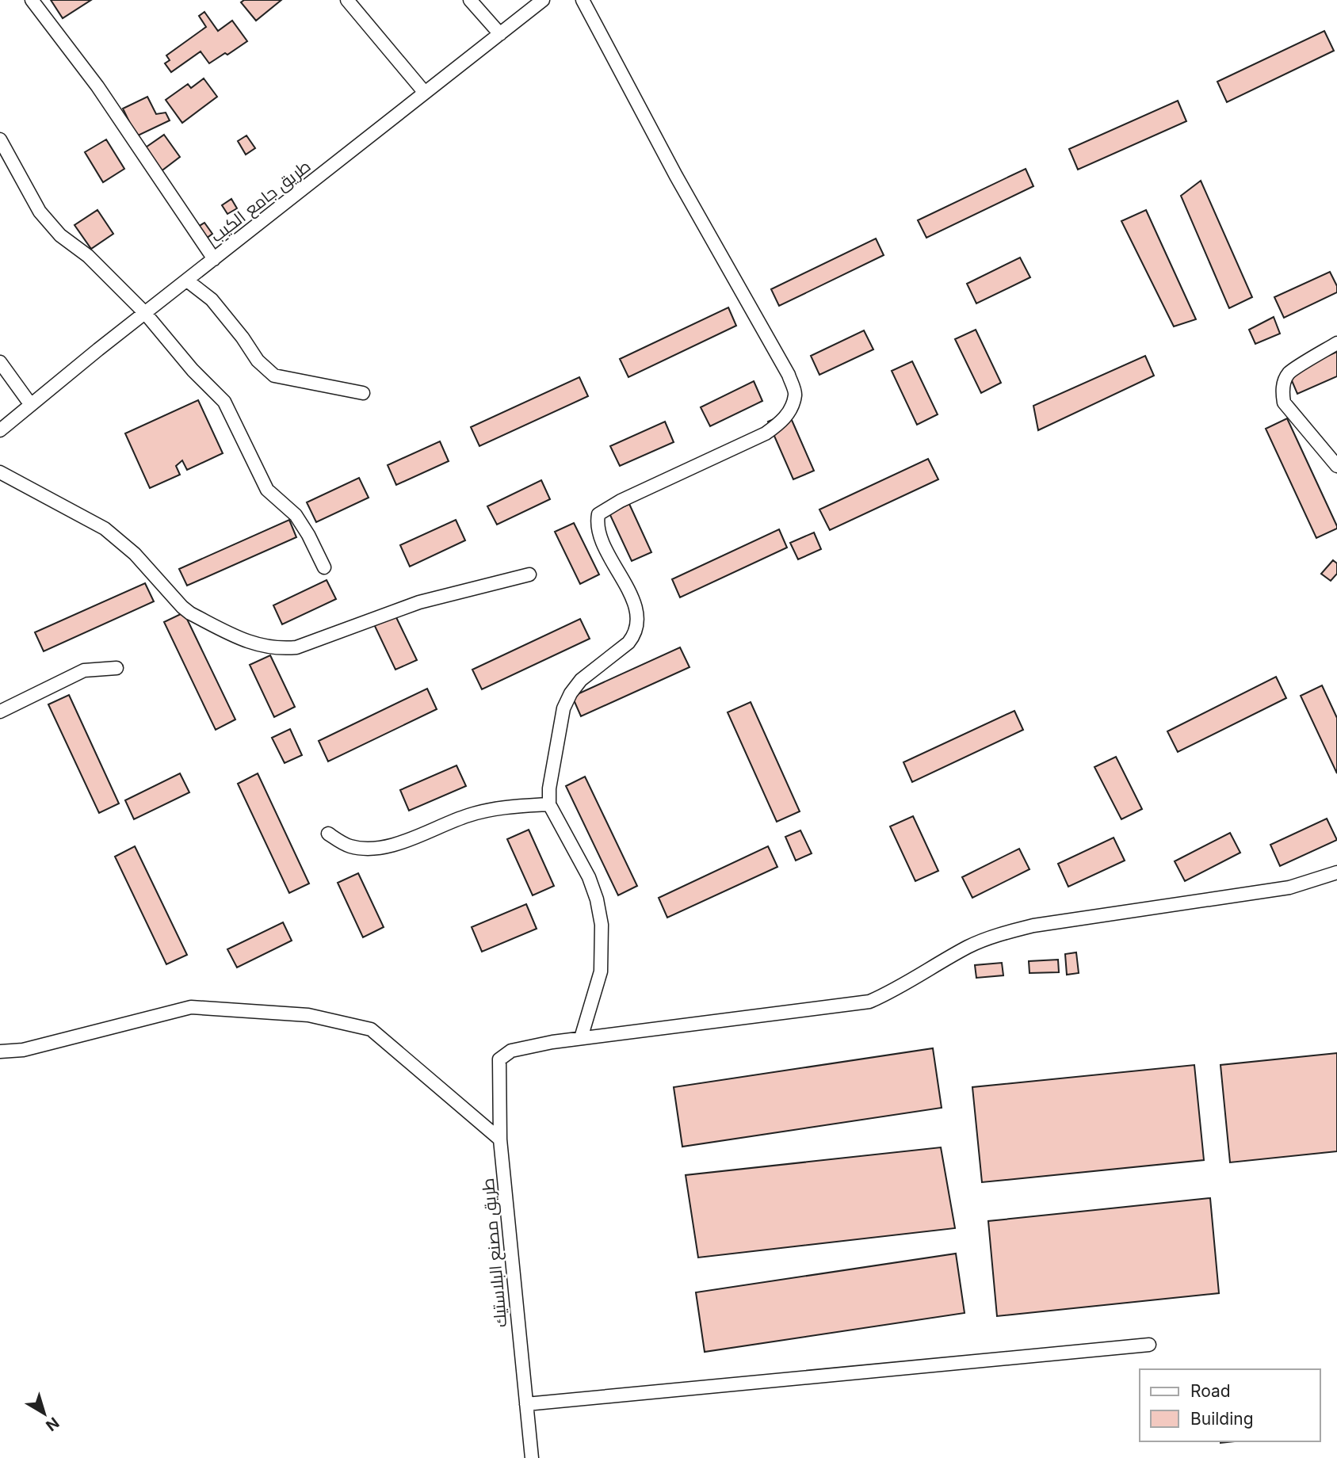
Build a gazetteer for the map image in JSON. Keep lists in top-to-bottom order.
{
  "streets": {
    "street": ["طريق جامع الكيب", "طريق مصنع البلاستيك"]
  },
  "legend": ["Road", "Building"],
  "north": "bottom right"
}
